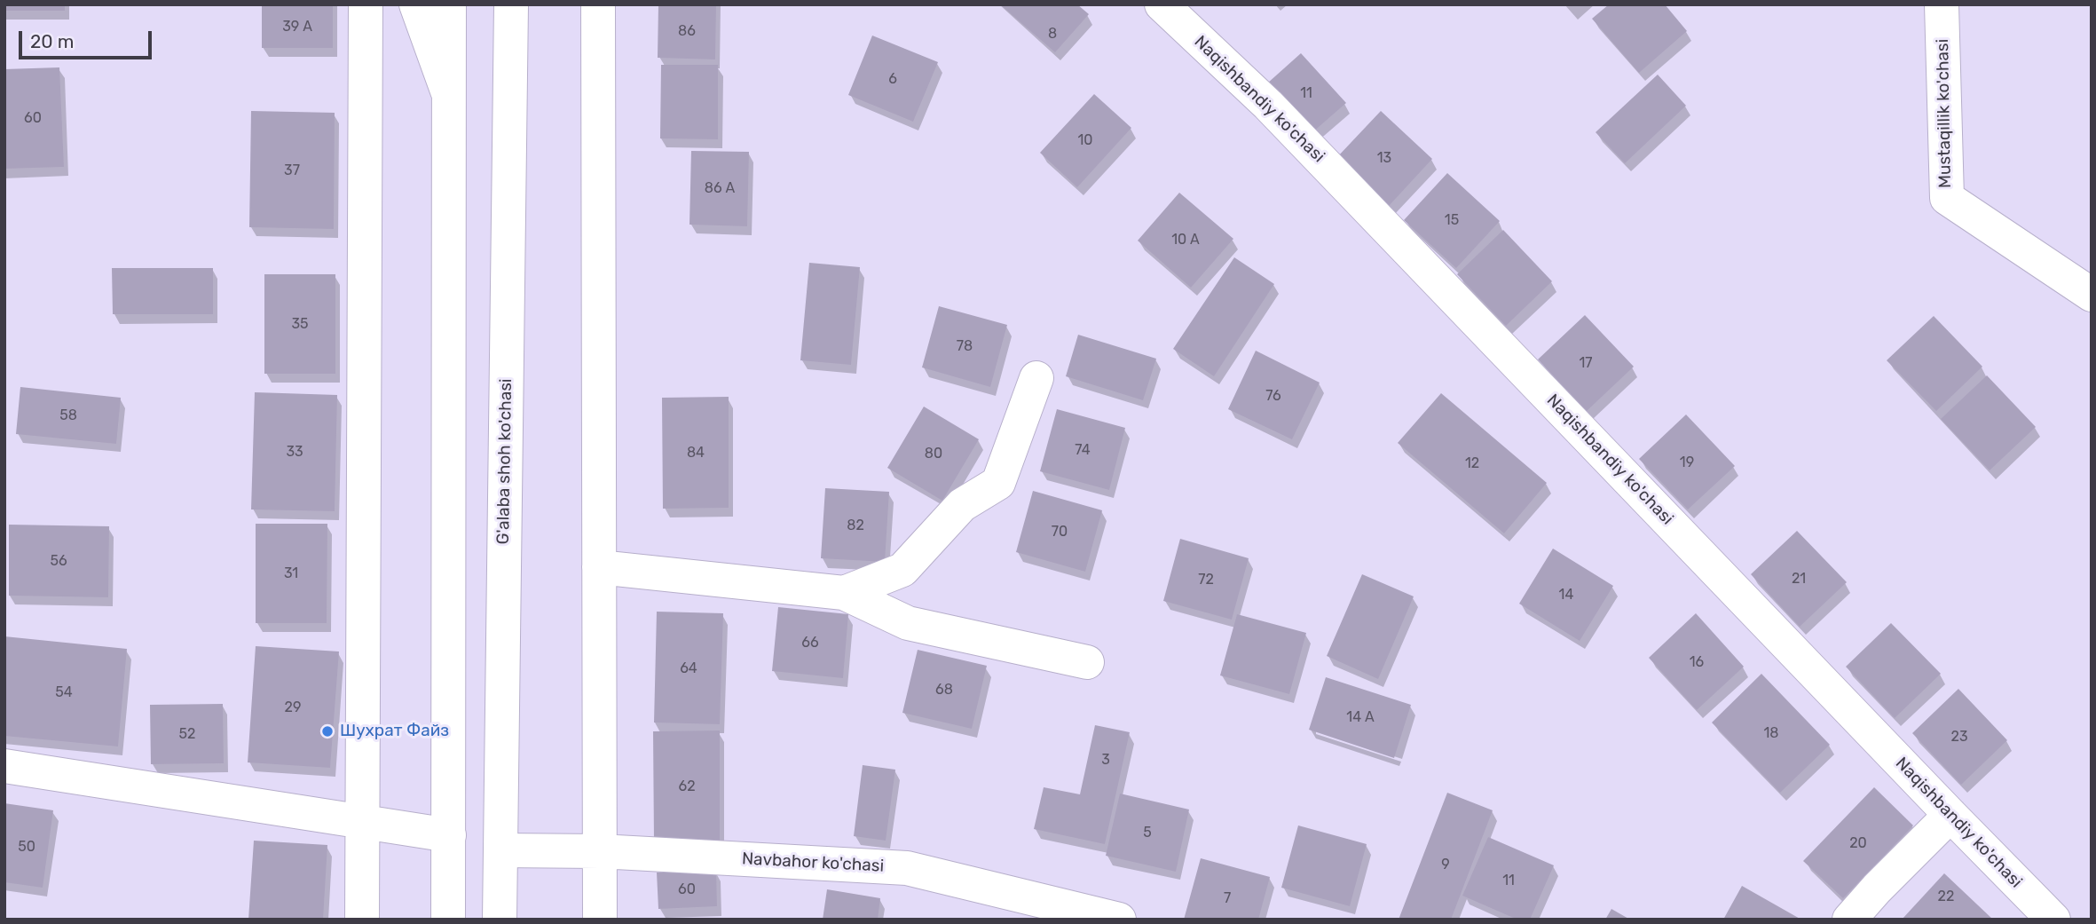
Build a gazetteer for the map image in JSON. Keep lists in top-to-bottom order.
{
  "streets": {
    "street": [
      "Naqishbandiy ko'chasi",
      "Mustaqillik ko'chasi",
      "G'alaba shoh ko'chasi",
      "Navbahor ko'chasi"
    ]
  },
  "crossings": [
    ["G'alaba shoh ko'chasi", "Navbahor ko'chasi"]
  ],
  "places": ["Шухрат Файз"],
  "house_numbers": [
    "39 А",
    "86",
    "8",
    "6",
    "11",
    "60",
    "10",
    "13",
    "37",
    "86 А",
    "15",
    "10 А",
    "35",
    "78",
    "17",
    "76",
    "58",
    "74",
    "33",
    "84",
    "80",
    "19",
    "12",
    "82",
    "70",
    "56",
    "31",
    "21",
    "72",
    "14",
    "66",
    "16",
    "64",
    "68",
    "54",
    "29",
    "14 А",
    "18",
    "52",
    "23",
    "3",
    "62",
    "5",
    "20",
    "50",
    "9",
    "11",
    "60",
    "22",
    "7"
  ],
  "scale_bar": "20 m"
}
